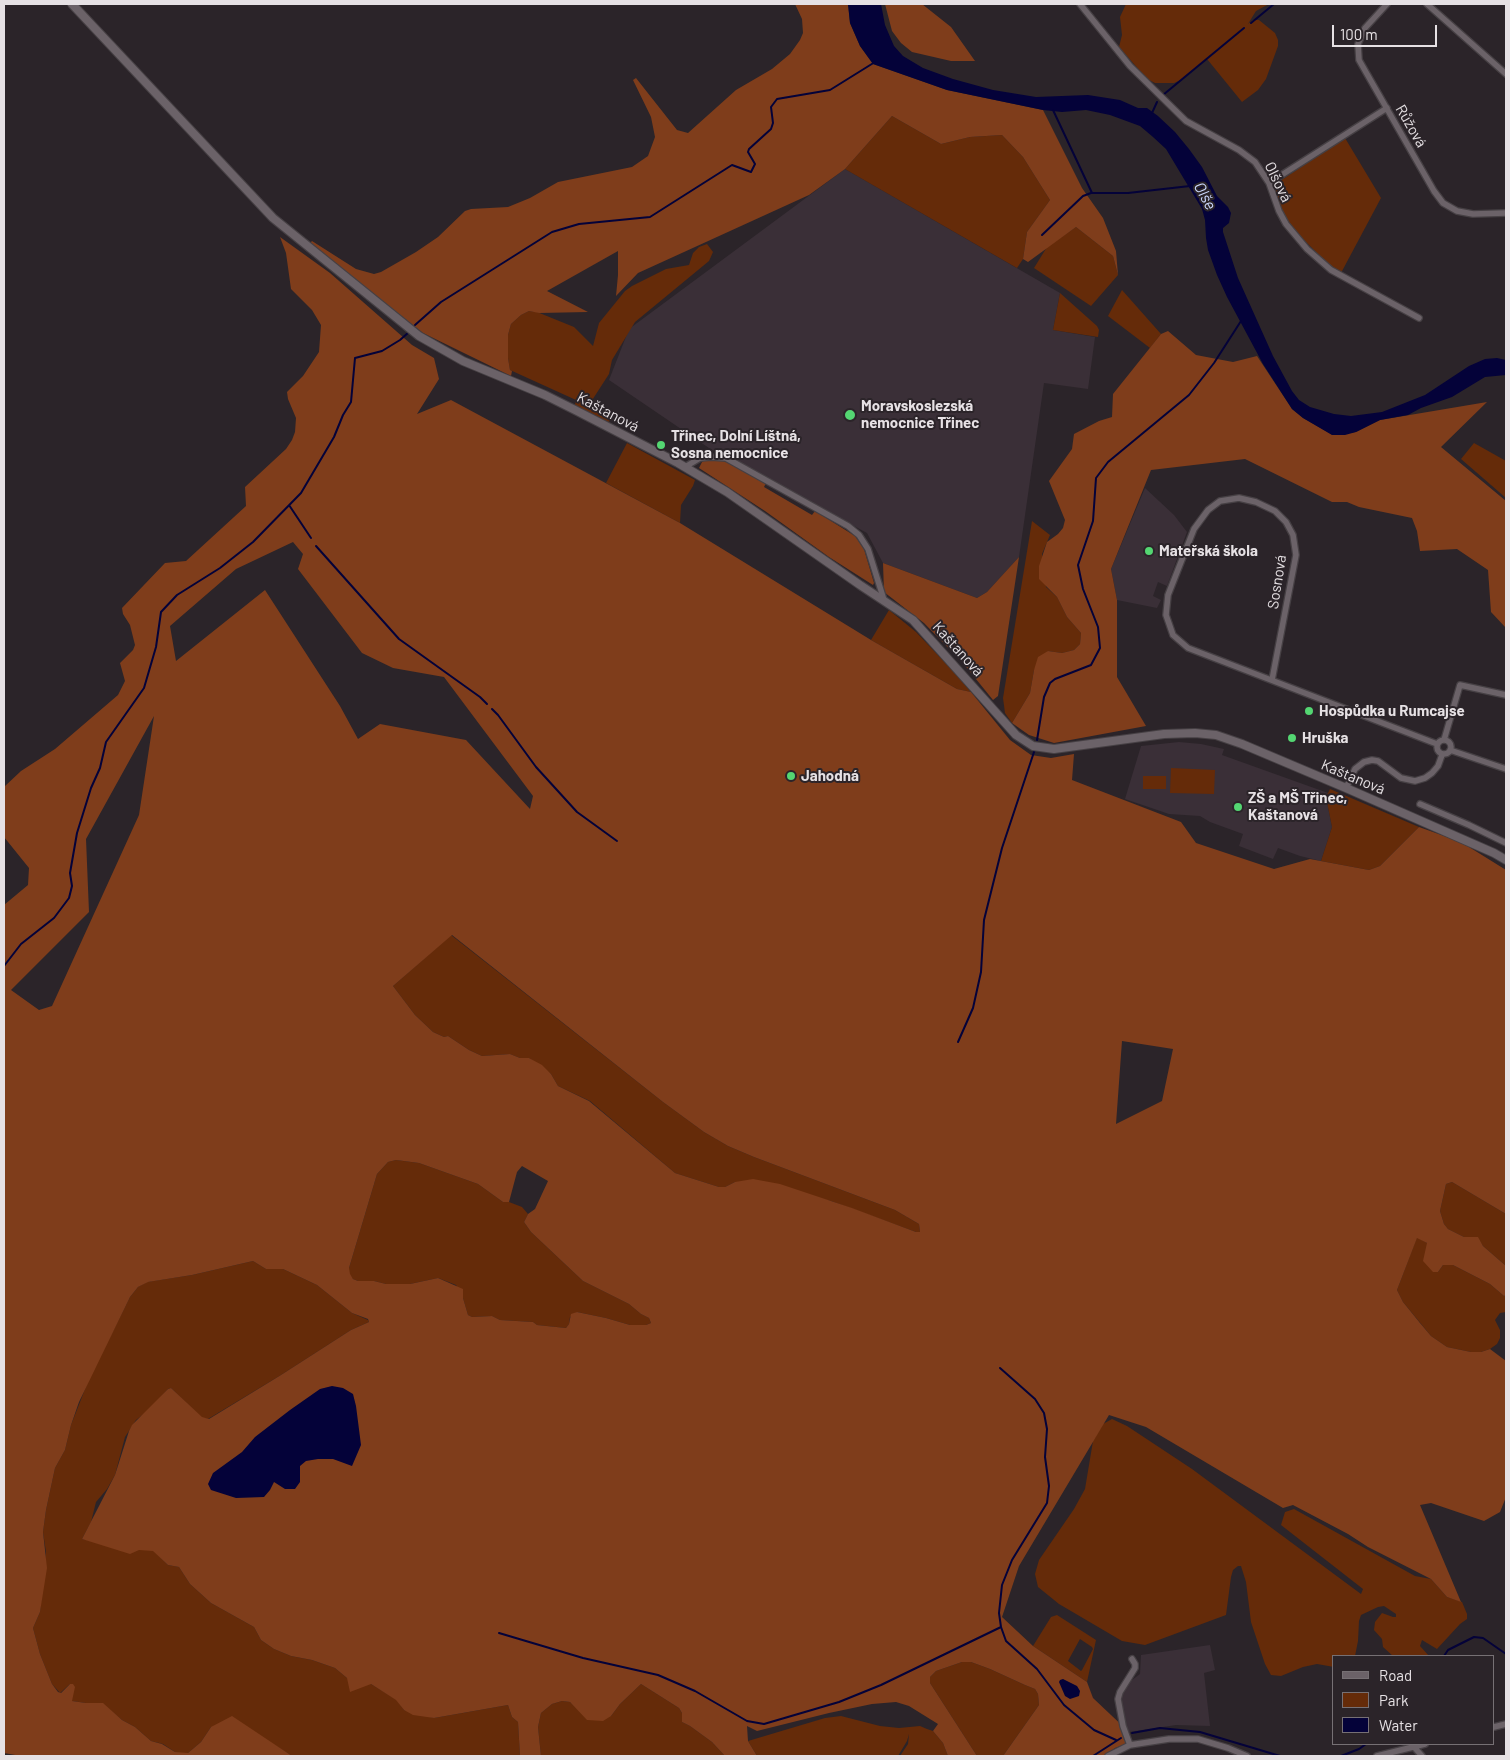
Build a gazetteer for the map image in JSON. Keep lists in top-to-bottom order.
{
  "streets": {
    "street": [
      "Růžová",
      "Olšová",
      "Kaštanová",
      "Sosnová"
    ]
  },
  "water": ["Olše"],
  "places": [
    "Moravskoslezská nemocnice Třinec",
    "Třinec, Dolní Líštná, Sosna nemocnice",
    "Mateřská škola",
    "Hospůdka u Rumcajse",
    "Hruška",
    "Jahodná",
    "ZŠ a MŠ Třinec, Kaštanová"
  ],
  "legend": ["Road", "Park", "Water"],
  "scale_bar": "100 m"
}
